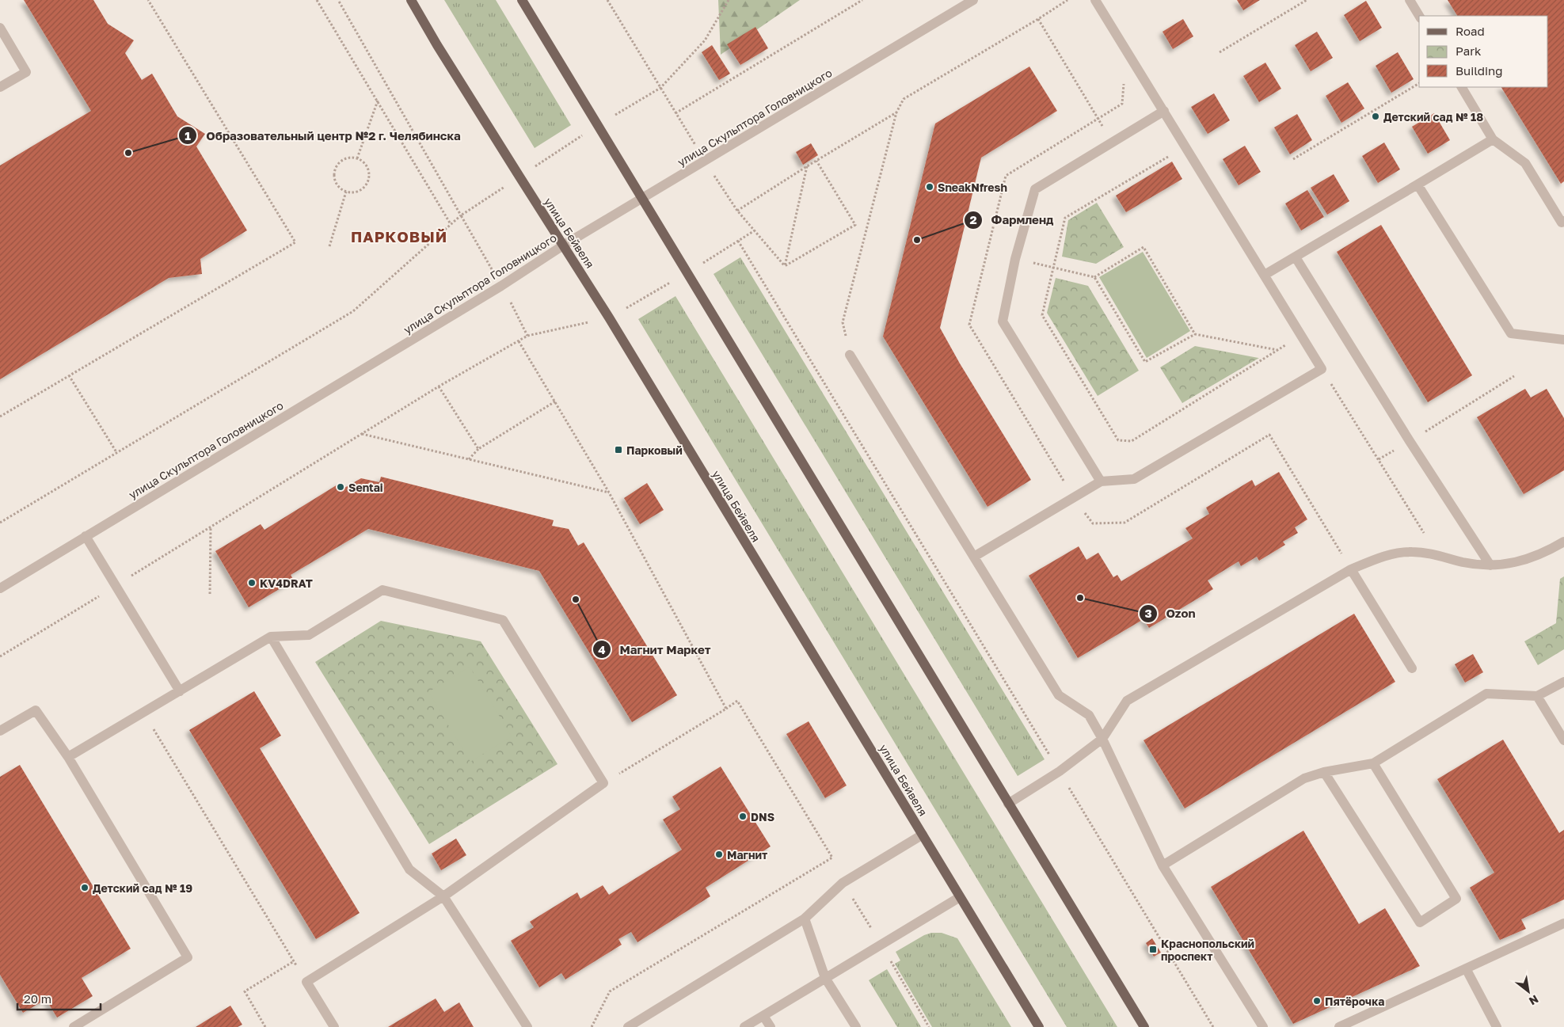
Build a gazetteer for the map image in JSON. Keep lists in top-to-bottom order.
{
  "streets": {
    "main road": ["улица Бейвеля"],
    "street": ["улица Скульптора Головницкого"]
  },
  "crossings": [
    ["улица Скульптора Головницкого", "улица Бейвеля"]
  ],
  "districts": ["ПАРКОВЫЙ"],
  "places": {
    "other": [
      "Детский сад № 18",
      "Образовательный центр №2 г. Челябинска",
      "SneakNfresh",
      "Фармленд",
      "Sentai",
      "KV4DRAT",
      "Ozon",
      "Магнит Маркет",
      "DNS",
      "Магнит",
      "Детский сад № 19",
      "Пятёрочка"
    ],
    "transit": ["Парковый", "Краснопольский проспект"]
  },
  "legend": ["Road", "Park", "Building"],
  "scale_bar": "20 m",
  "north": "bottom right"
}
